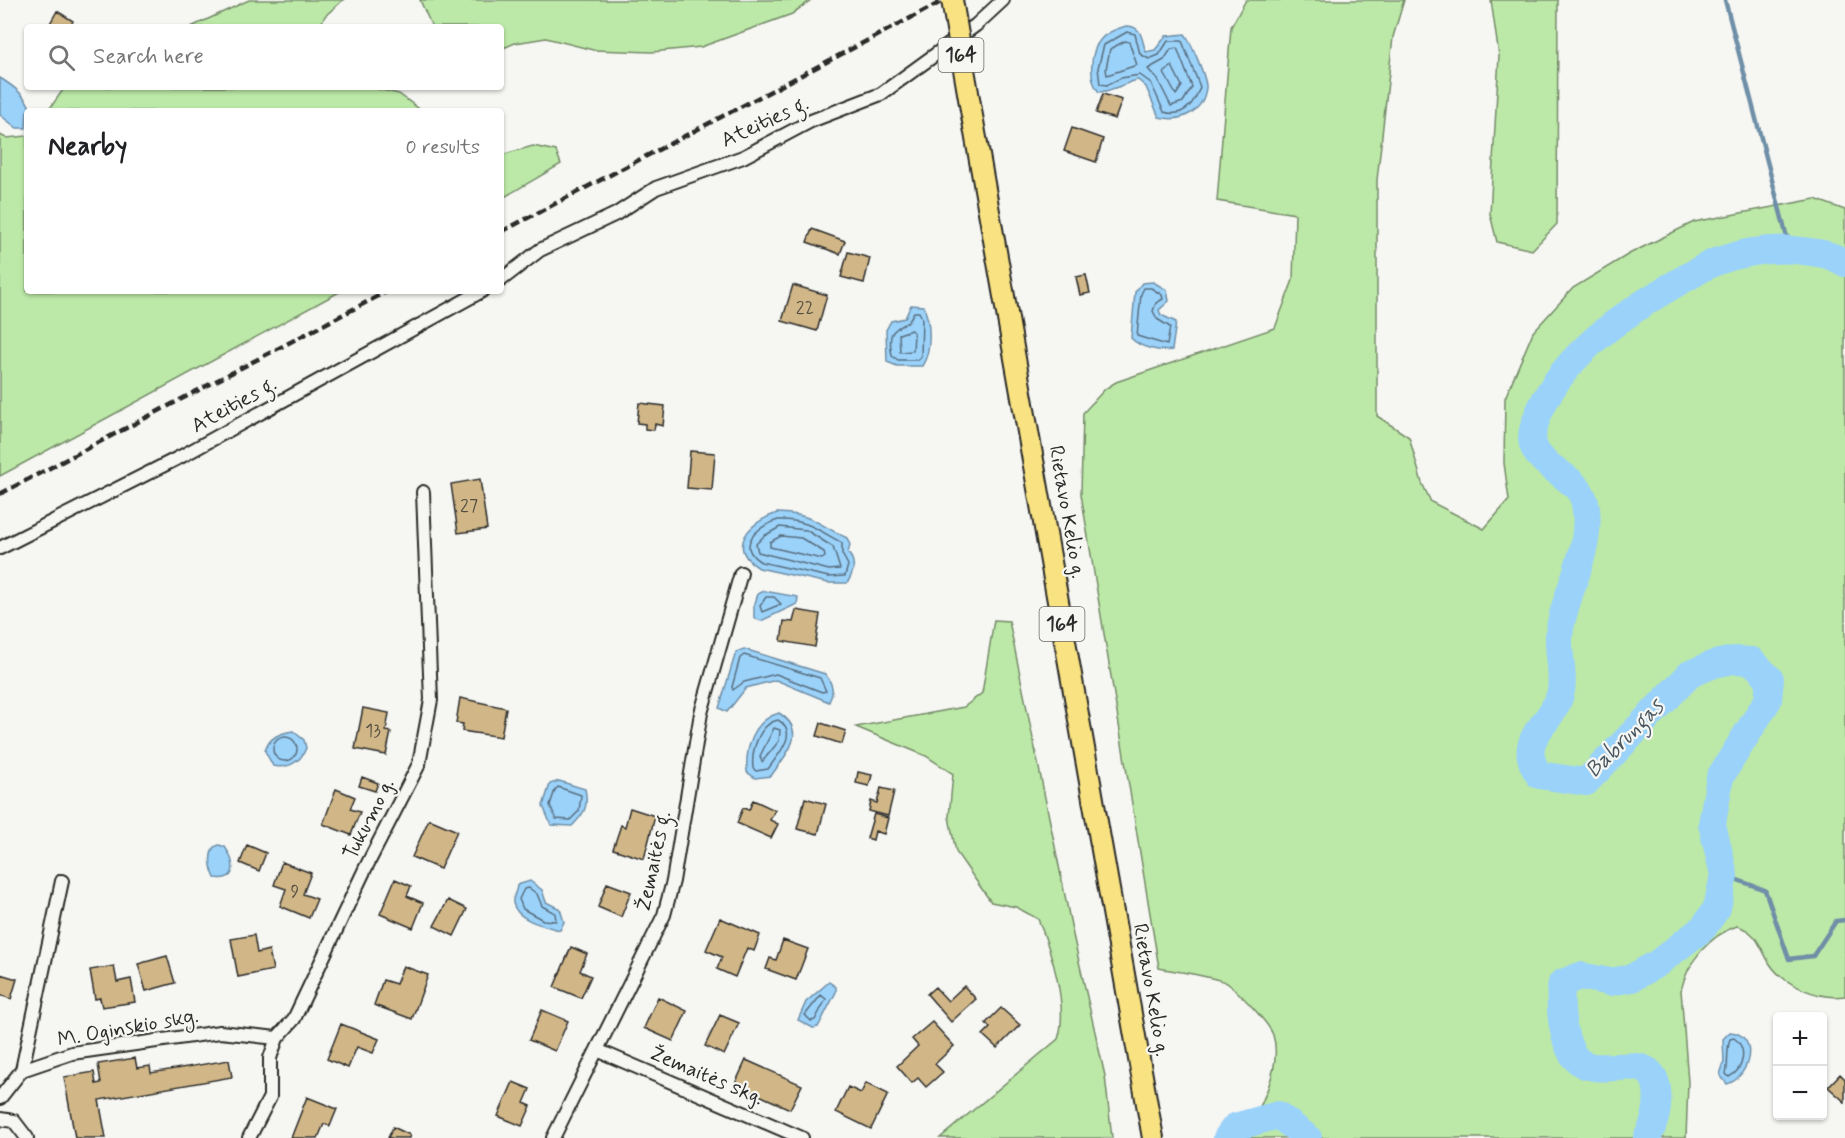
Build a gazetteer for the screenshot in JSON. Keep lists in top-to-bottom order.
{
  "streets": {
    "main road": ["164", "Rietavo Kelio g."],
    "street": [
      "Ateities g.",
      "Tukumo g.",
      "Žemaitės g.",
      "M. Oginskio skg.",
      "Žemaitės skg."
    ]
  },
  "crossings": [
    ["Tukumo g.", "M. Oginskio skg."],
    ["Žemaitės g.", "Žemaitės skg."]
  ],
  "water": ["Babrungas"],
  "house_numbers": [
    "22",
    "27",
    "13",
    "9"
  ],
  "page": {
    "search": "Search here",
    "heading": ["Nearby", "0 results"],
    "map_buttons": ["+", "−"]
  }
}
